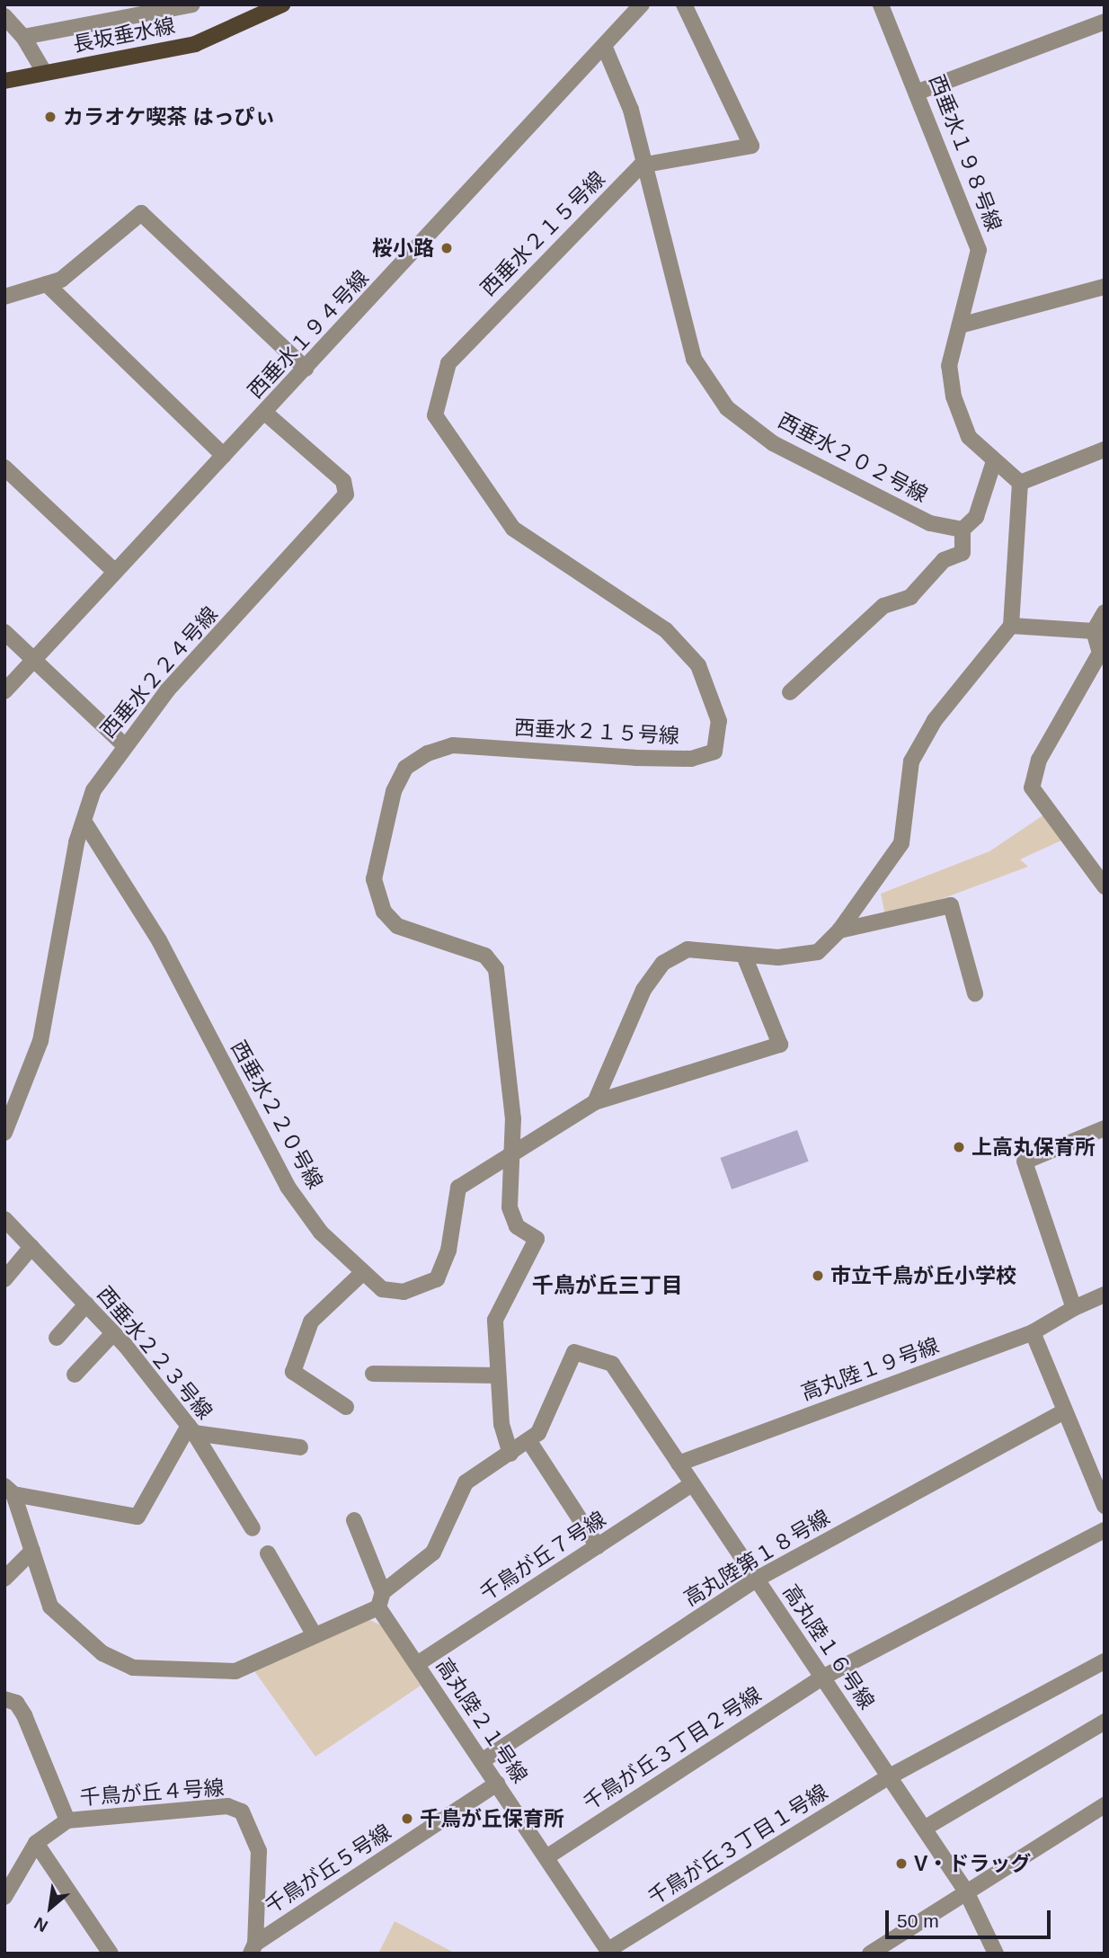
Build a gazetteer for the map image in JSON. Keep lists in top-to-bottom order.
{
  "streets": {
    "main road": ["長坂垂水線"],
    "street": [
      "西垂水１９８号線",
      "西垂水２１５号線",
      "西垂水１９４号線",
      "西垂水２０２号線",
      "西垂水２２４号線",
      "西垂水２２０号線",
      "西垂水２２３号線",
      "高丸陸１９号線",
      "千鳥が丘７号線",
      "高丸陸第１８号線",
      "高丸陸１６号線",
      "高丸陸２１号線",
      "千鳥が丘３丁目２号線",
      "千鳥が丘４号線",
      "千鳥が丘３丁目１号線",
      "千鳥が丘５号線"
    ]
  },
  "crossings": [
    ["西垂水２１５号線", "西垂水２０２号線"],
    ["西垂水２１５号線", "西垂水２２０号線"],
    ["西垂水１９４号線", "西垂水２０２号線"],
    ["西垂水１９４号線", "西垂水２２４号線"],
    ["西垂水２２４号線", "西垂水２２０号線"],
    ["高丸陸１９号線", "高丸陸１６号線"],
    ["千鳥が丘７号線", "高丸陸１６号線"],
    ["千鳥が丘７号線", "高丸陸２１号線"],
    ["高丸陸第１８号線", "高丸陸１６号線"],
    ["高丸陸第１８号線", "高丸陸２１号線"],
    ["高丸陸１６号線", "千鳥が丘３丁目２号線"],
    ["高丸陸１６号線", "千鳥が丘３丁目１号線"],
    ["高丸陸２１号線", "千鳥が丘３丁目２号線"],
    ["高丸陸２１号線", "千鳥が丘３丁目１号線"],
    ["高丸陸２１号線", "千鳥が丘５号線"],
    ["千鳥が丘４号線", "千鳥が丘５号線"]
  ],
  "districts": ["千鳥が丘三丁目"],
  "places": [
    "カラオケ喫茶 はっぴぃ",
    "桜小路",
    "上高丸保育所",
    "市立千鳥が丘小学校",
    "千鳥が丘保育所",
    "V・ドラッグ"
  ],
  "scale_bar": "50 m",
  "north": "bottom left"
}
